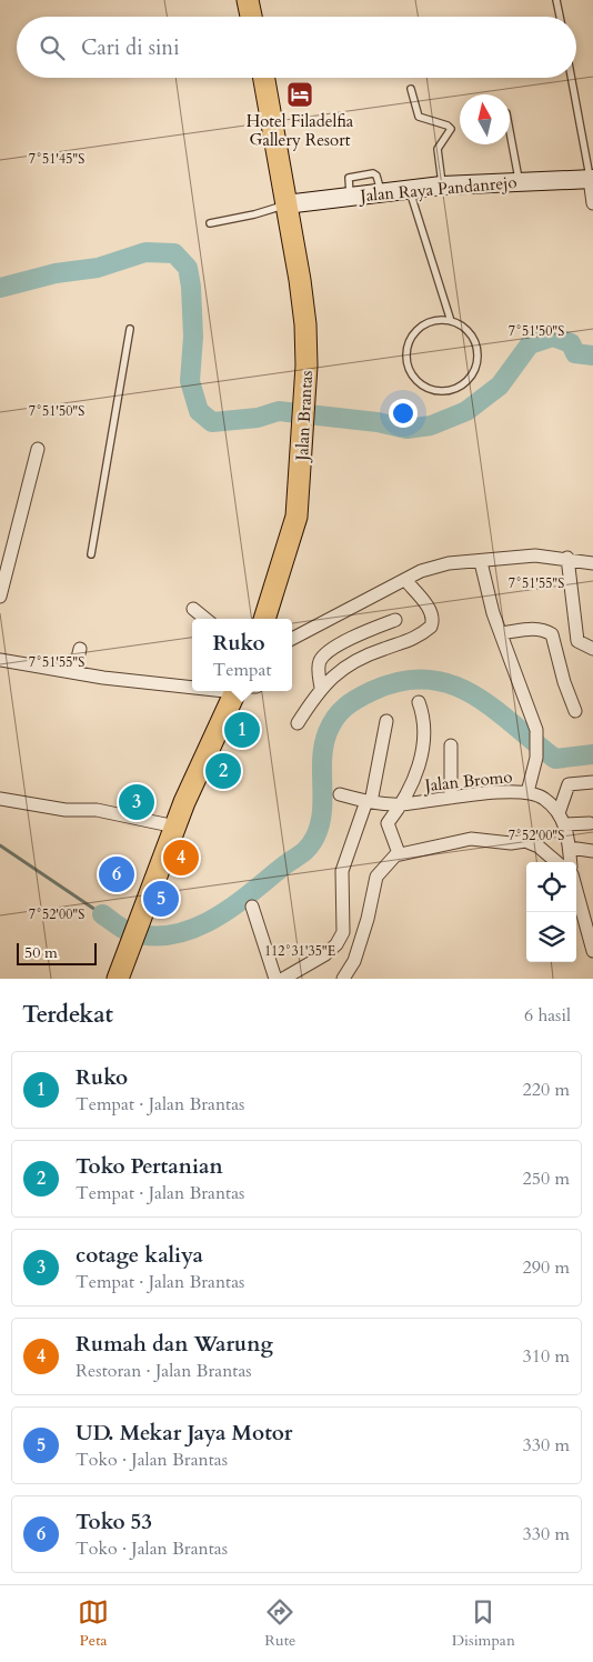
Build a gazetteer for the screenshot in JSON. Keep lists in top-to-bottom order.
{
  "streets": {
    "main road": ["Jalan Raya Pandanrejo", "Jalan Brantas"],
    "street": ["Jalan Bromo"]
  },
  "crossings": [
    ["Jalan Raya Pandanrejo", "Jalan Brantas"]
  ],
  "places": {
    "hotel": ["Hotel Filadelfia Gallery Resort"]
  },
  "scale_bar": "50 m",
  "north": "top",
  "page": {
    "search": "Cari di sini",
    "popup": ["Ruko", "Tempat"],
    "pins": [
      "1",
      "2",
      "3",
      "4",
      "6",
      "5"
    ],
    "scale": "50 m",
    "heading": ["Terdekat", "6 hasil"],
    "list": [
      {
        "mark": "1",
        "name": "Ruko",
        "note": "Tempat · Jalan Brantas",
        "value": "220 m"
      },
      {
        "mark": "2",
        "name": "Toko Pertanian",
        "note": "Tempat · Jalan Brantas",
        "value": "250 m"
      },
      {
        "mark": "3",
        "name": "cotage kaliya",
        "note": "Tempat · Jalan Brantas",
        "value": "290 m"
      },
      {
        "mark": "4",
        "name": "Rumah dan Warung",
        "note": "Restoran · Jalan Brantas",
        "value": "310 m"
      },
      {
        "mark": "5",
        "name": "UD. Mekar Jaya Motor",
        "note": "Toko · Jalan Brantas",
        "value": "330 m"
      },
      {
        "mark": "6",
        "name": "Toko 53",
        "note": "Toko · Jalan Brantas",
        "value": "330 m"
      }
    ],
    "nav": ["Peta", "Rute", "Disimpan"]
  },
  "coordinates": [
    "7°51'45\"S",
    "7°51'50\"S",
    "7°51'55\"S",
    "7°52'00\"S",
    "112°31'35\"E"
  ]
}
